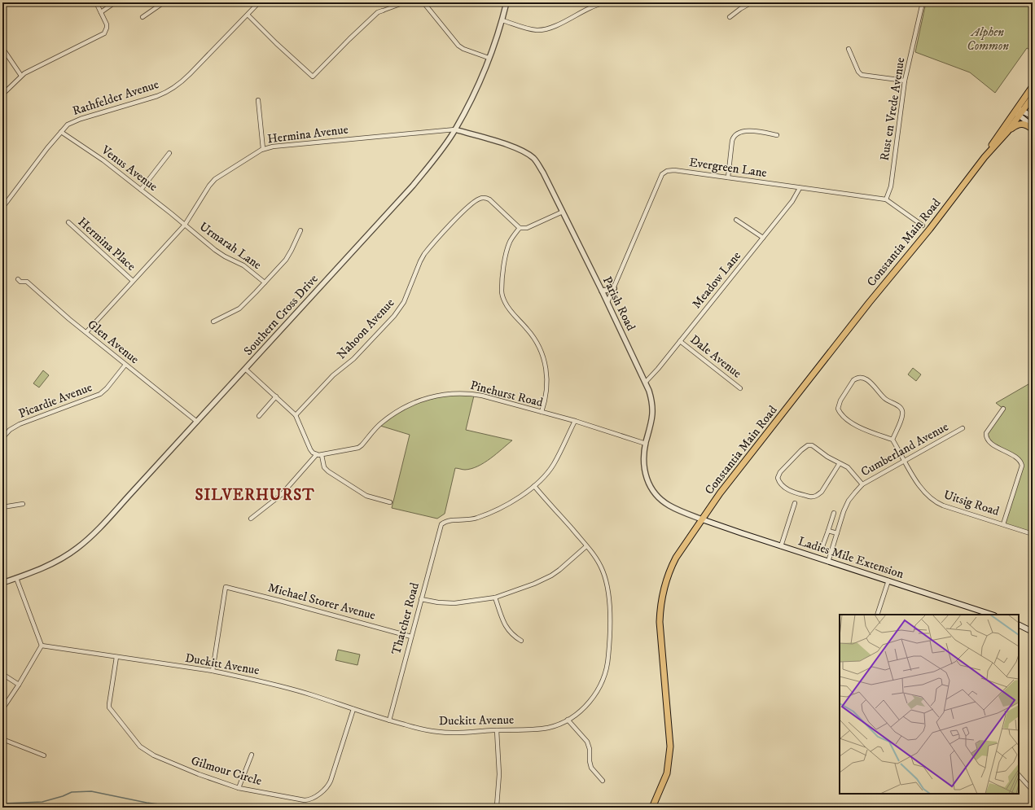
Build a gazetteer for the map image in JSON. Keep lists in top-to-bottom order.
{
  "streets": {
    "main road": ["Constantia Main Road", "Ladies Mile Extension"],
    "street": [
      "Rathfelder Avenue",
      "Rust en Vrede Avenue",
      "Hermina Avenue",
      "Evergreen Lane",
      "Venus Avenue",
      "Hermina Place",
      "Urmarah Lane",
      "Meadow Lane",
      "Parish Road",
      "Southern Cross Drive",
      "Nahoon Avenue",
      "Glen Avenue",
      "Dale Avenue",
      "Pinehurst Road",
      "Picardie Avenue",
      "Cumberland Avenue",
      "Uitsig Road",
      "Michael Storer Avenue",
      "Thatcher Road",
      "Duckitt Avenue",
      "Gilmour Circle"
    ]
  },
  "crossings": [
    ["Rathfelder Avenue", "Venus Avenue"],
    ["Rust en Vrede Avenue", "Evergreen Lane"],
    ["Hermina Avenue", "Venus Avenue"],
    ["Hermina Avenue", "Hermina Place"],
    ["Hermina Avenue", "Urmarah Lane"],
    ["Hermina Avenue", "Parish Road"],
    ["Hermina Avenue", "Southern Cross Drive"],
    ["Hermina Avenue", "Glen Avenue"],
    ["Evergreen Lane", "Meadow Lane"],
    ["Evergreen Lane", "Parish Road"],
    ["Venus Avenue", "Urmarah Lane"],
    ["Constantia Main Road", "Parish Road"],
    ["Constantia Main Road", "Ladies Mile Extension"],
    ["Meadow Lane", "Parish Road"],
    ["Meadow Lane", "Dale Avenue"],
    ["Parish Road", "Southern Cross Drive"],
    ["Parish Road", "Pinehurst Road"],
    ["Parish Road", "Ladies Mile Extension"],
    ["Southern Cross Drive", "Glen Avenue"],
    ["Glen Avenue", "Picardie Avenue"],
    ["Cumberland Avenue", "Uitsig Road"],
    ["Cumberland Avenue", "Ladies Mile Extension"],
    ["Michael Storer Avenue", "Thatcher Road"],
    ["Michael Storer Avenue", "Duckitt Avenue"],
    ["Thatcher Road", "Duckitt Avenue"],
    ["Duckitt Avenue", "Gilmour Circle"]
  ],
  "districts": ["SILVERHURST"],
  "parks": ["Alphen Common"]
}
